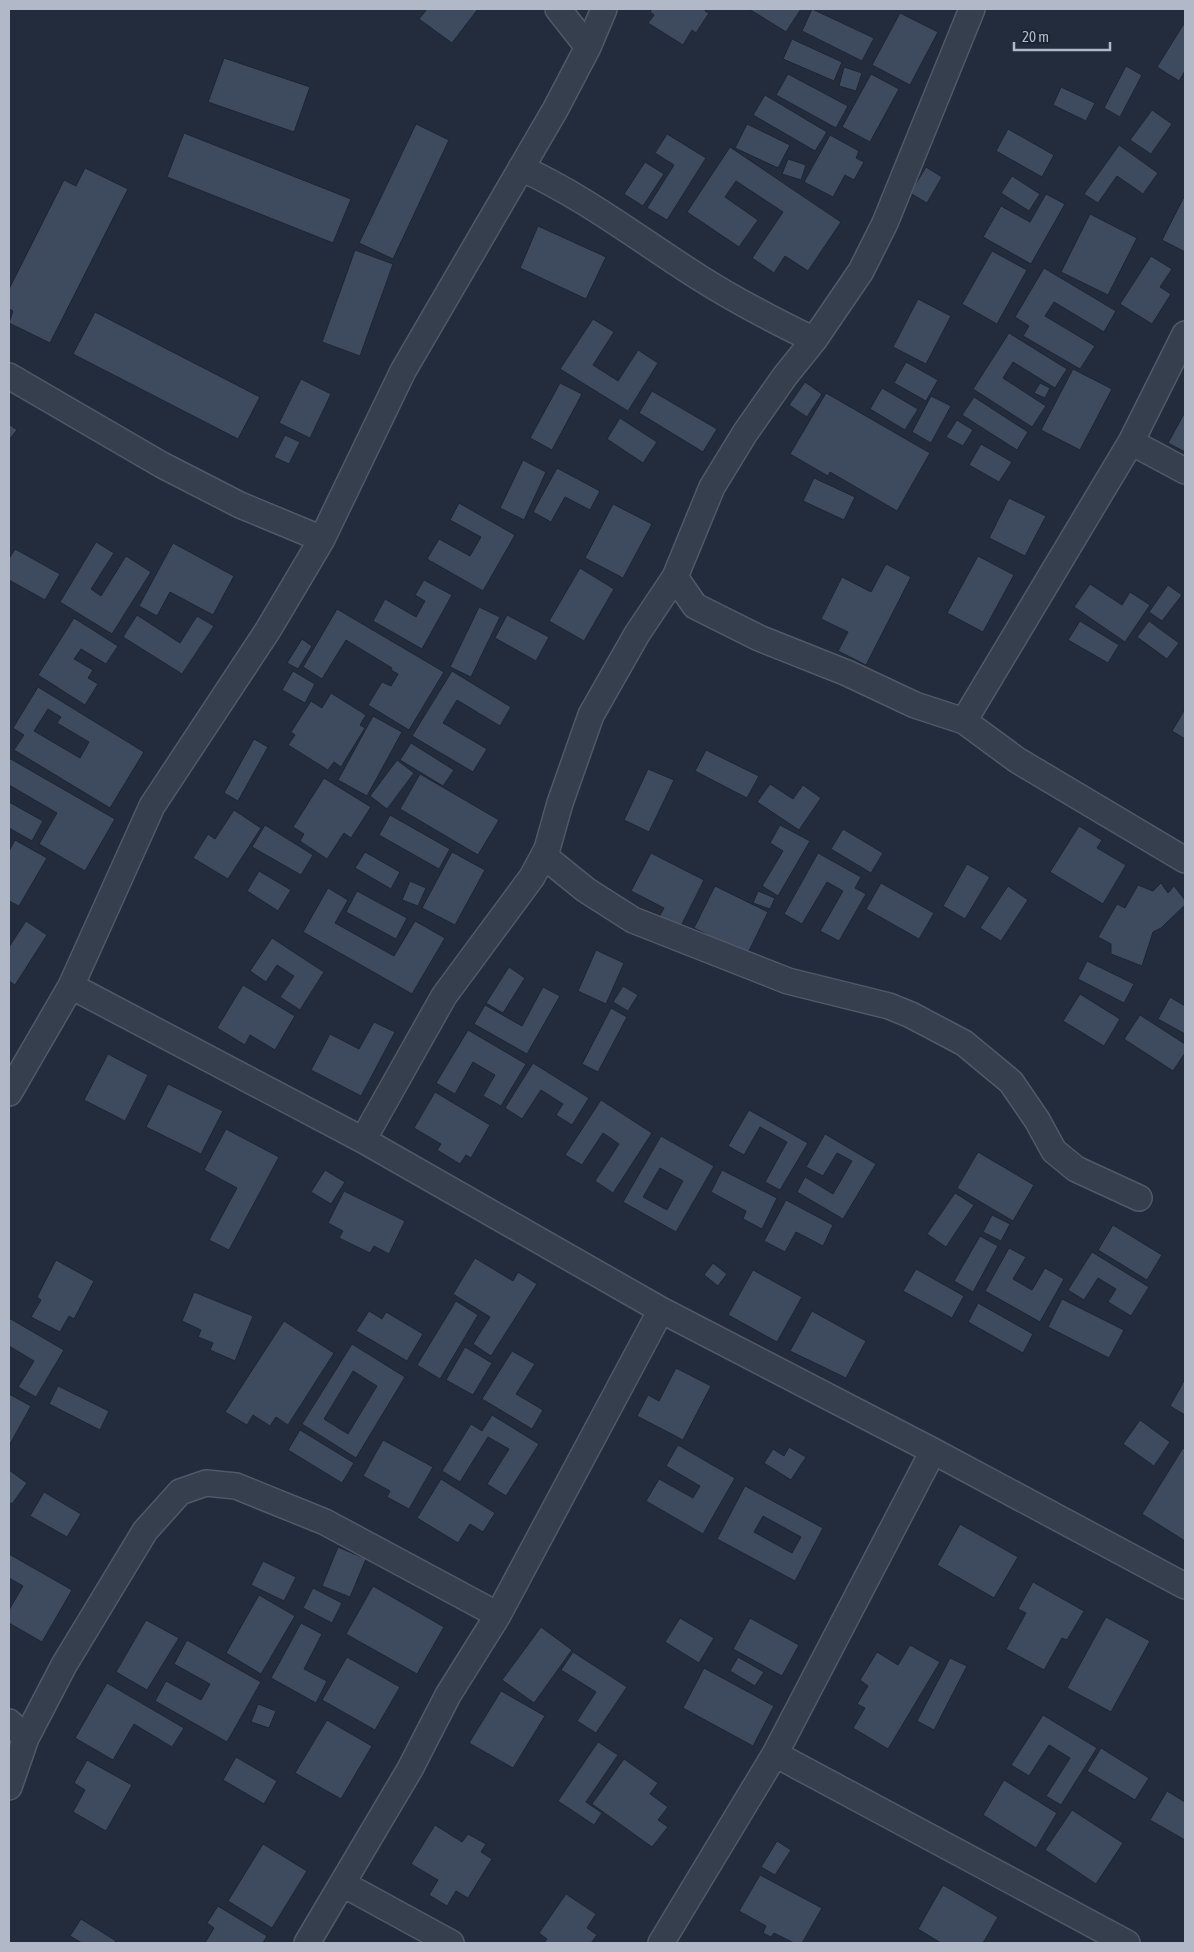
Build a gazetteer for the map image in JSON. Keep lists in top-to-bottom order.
{
  "scale_bar": "20 m"
}
